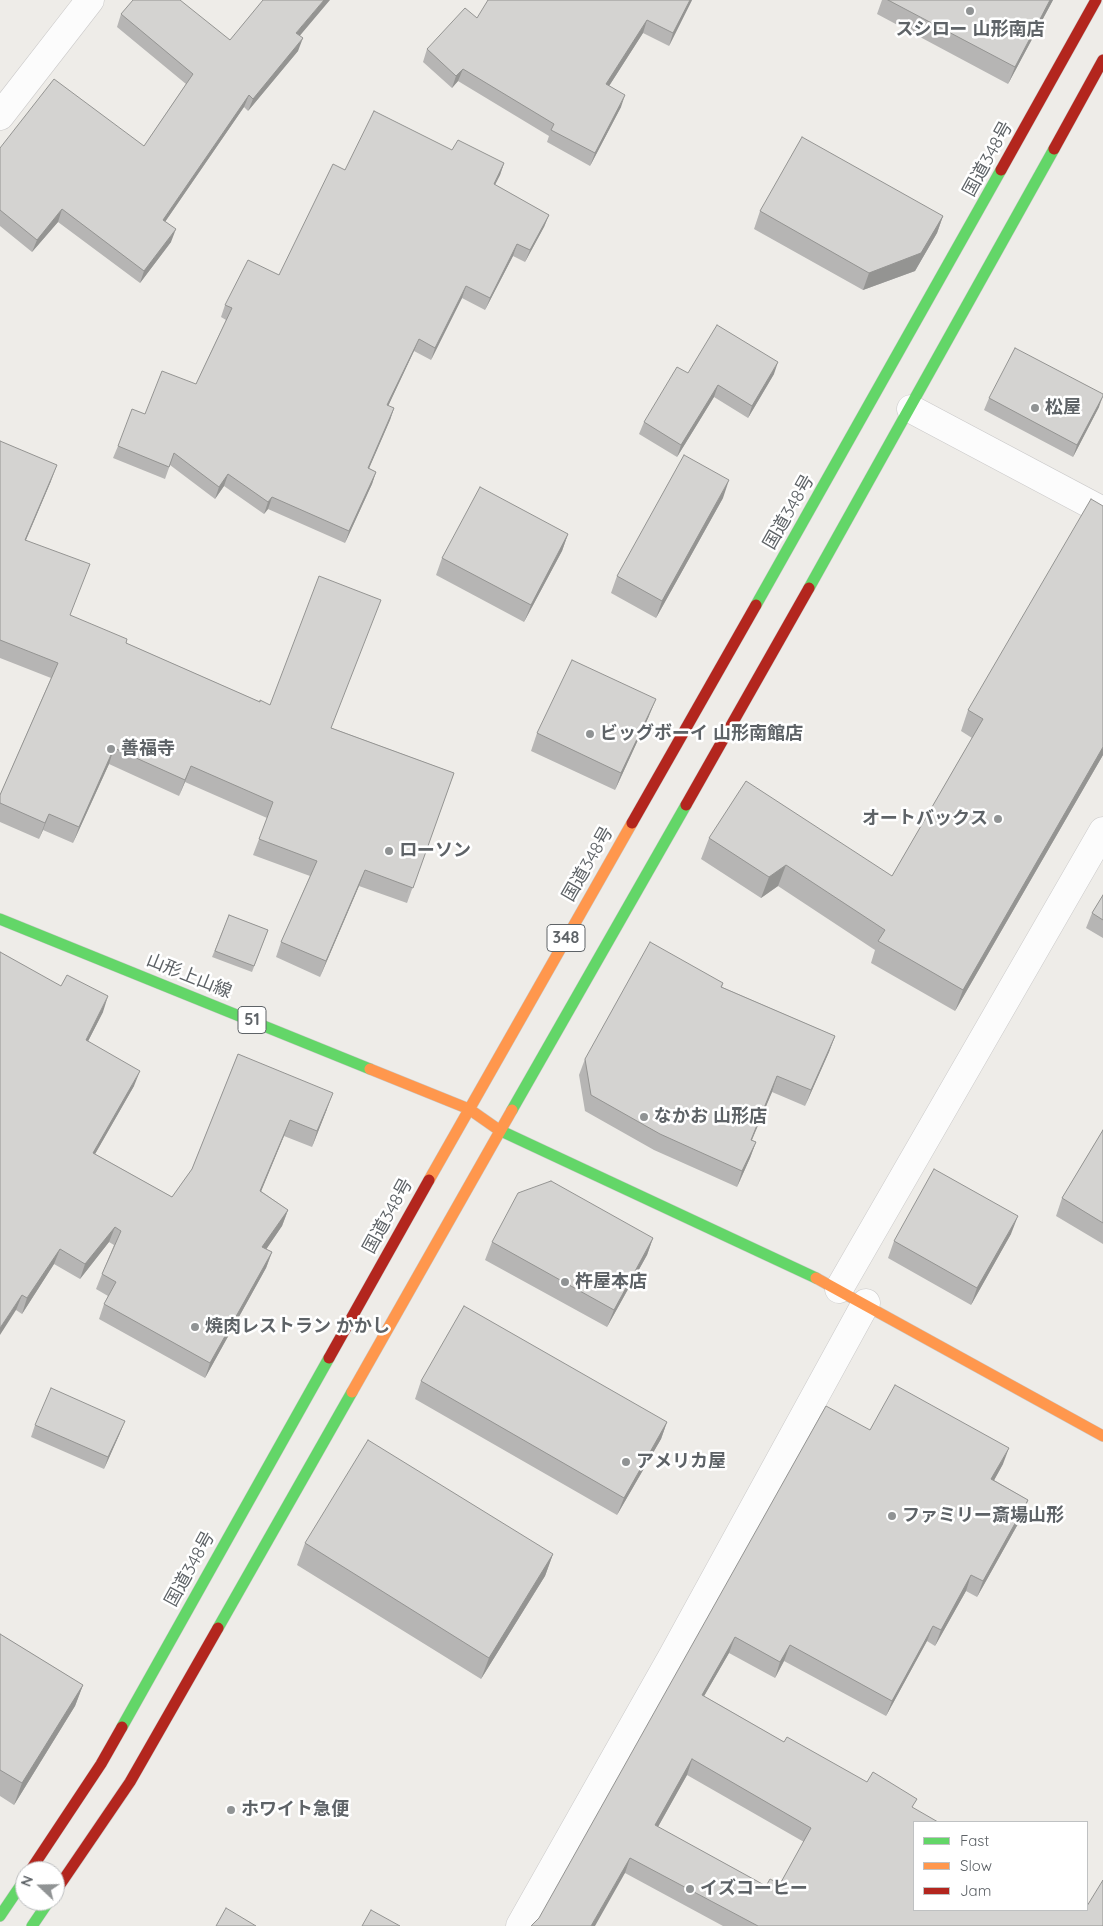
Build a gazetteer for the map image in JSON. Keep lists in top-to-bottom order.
{
  "streets": {
    "main road": [
      "国道348号",
      "348",
      "山形上山線",
      "51"
    ]
  },
  "crossings": [
    ["国道348号", "山形上山線"],
    ["348", "山形上山線"]
  ],
  "places": [
    "スシロー 山形南店",
    "松屋",
    "ビッグボーイ 山形南館店",
    "善福寺",
    "オートバックス",
    "ローソン",
    "なかお 山形店",
    "杵屋本店",
    "焼肉レストラン かかし",
    "アメリカ屋",
    "ファミリー斎場山形",
    "ホワイト急便",
    "イズコーヒー"
  ],
  "legend": ["Fast", "Slow", "Jam"],
  "north": "left"
}
